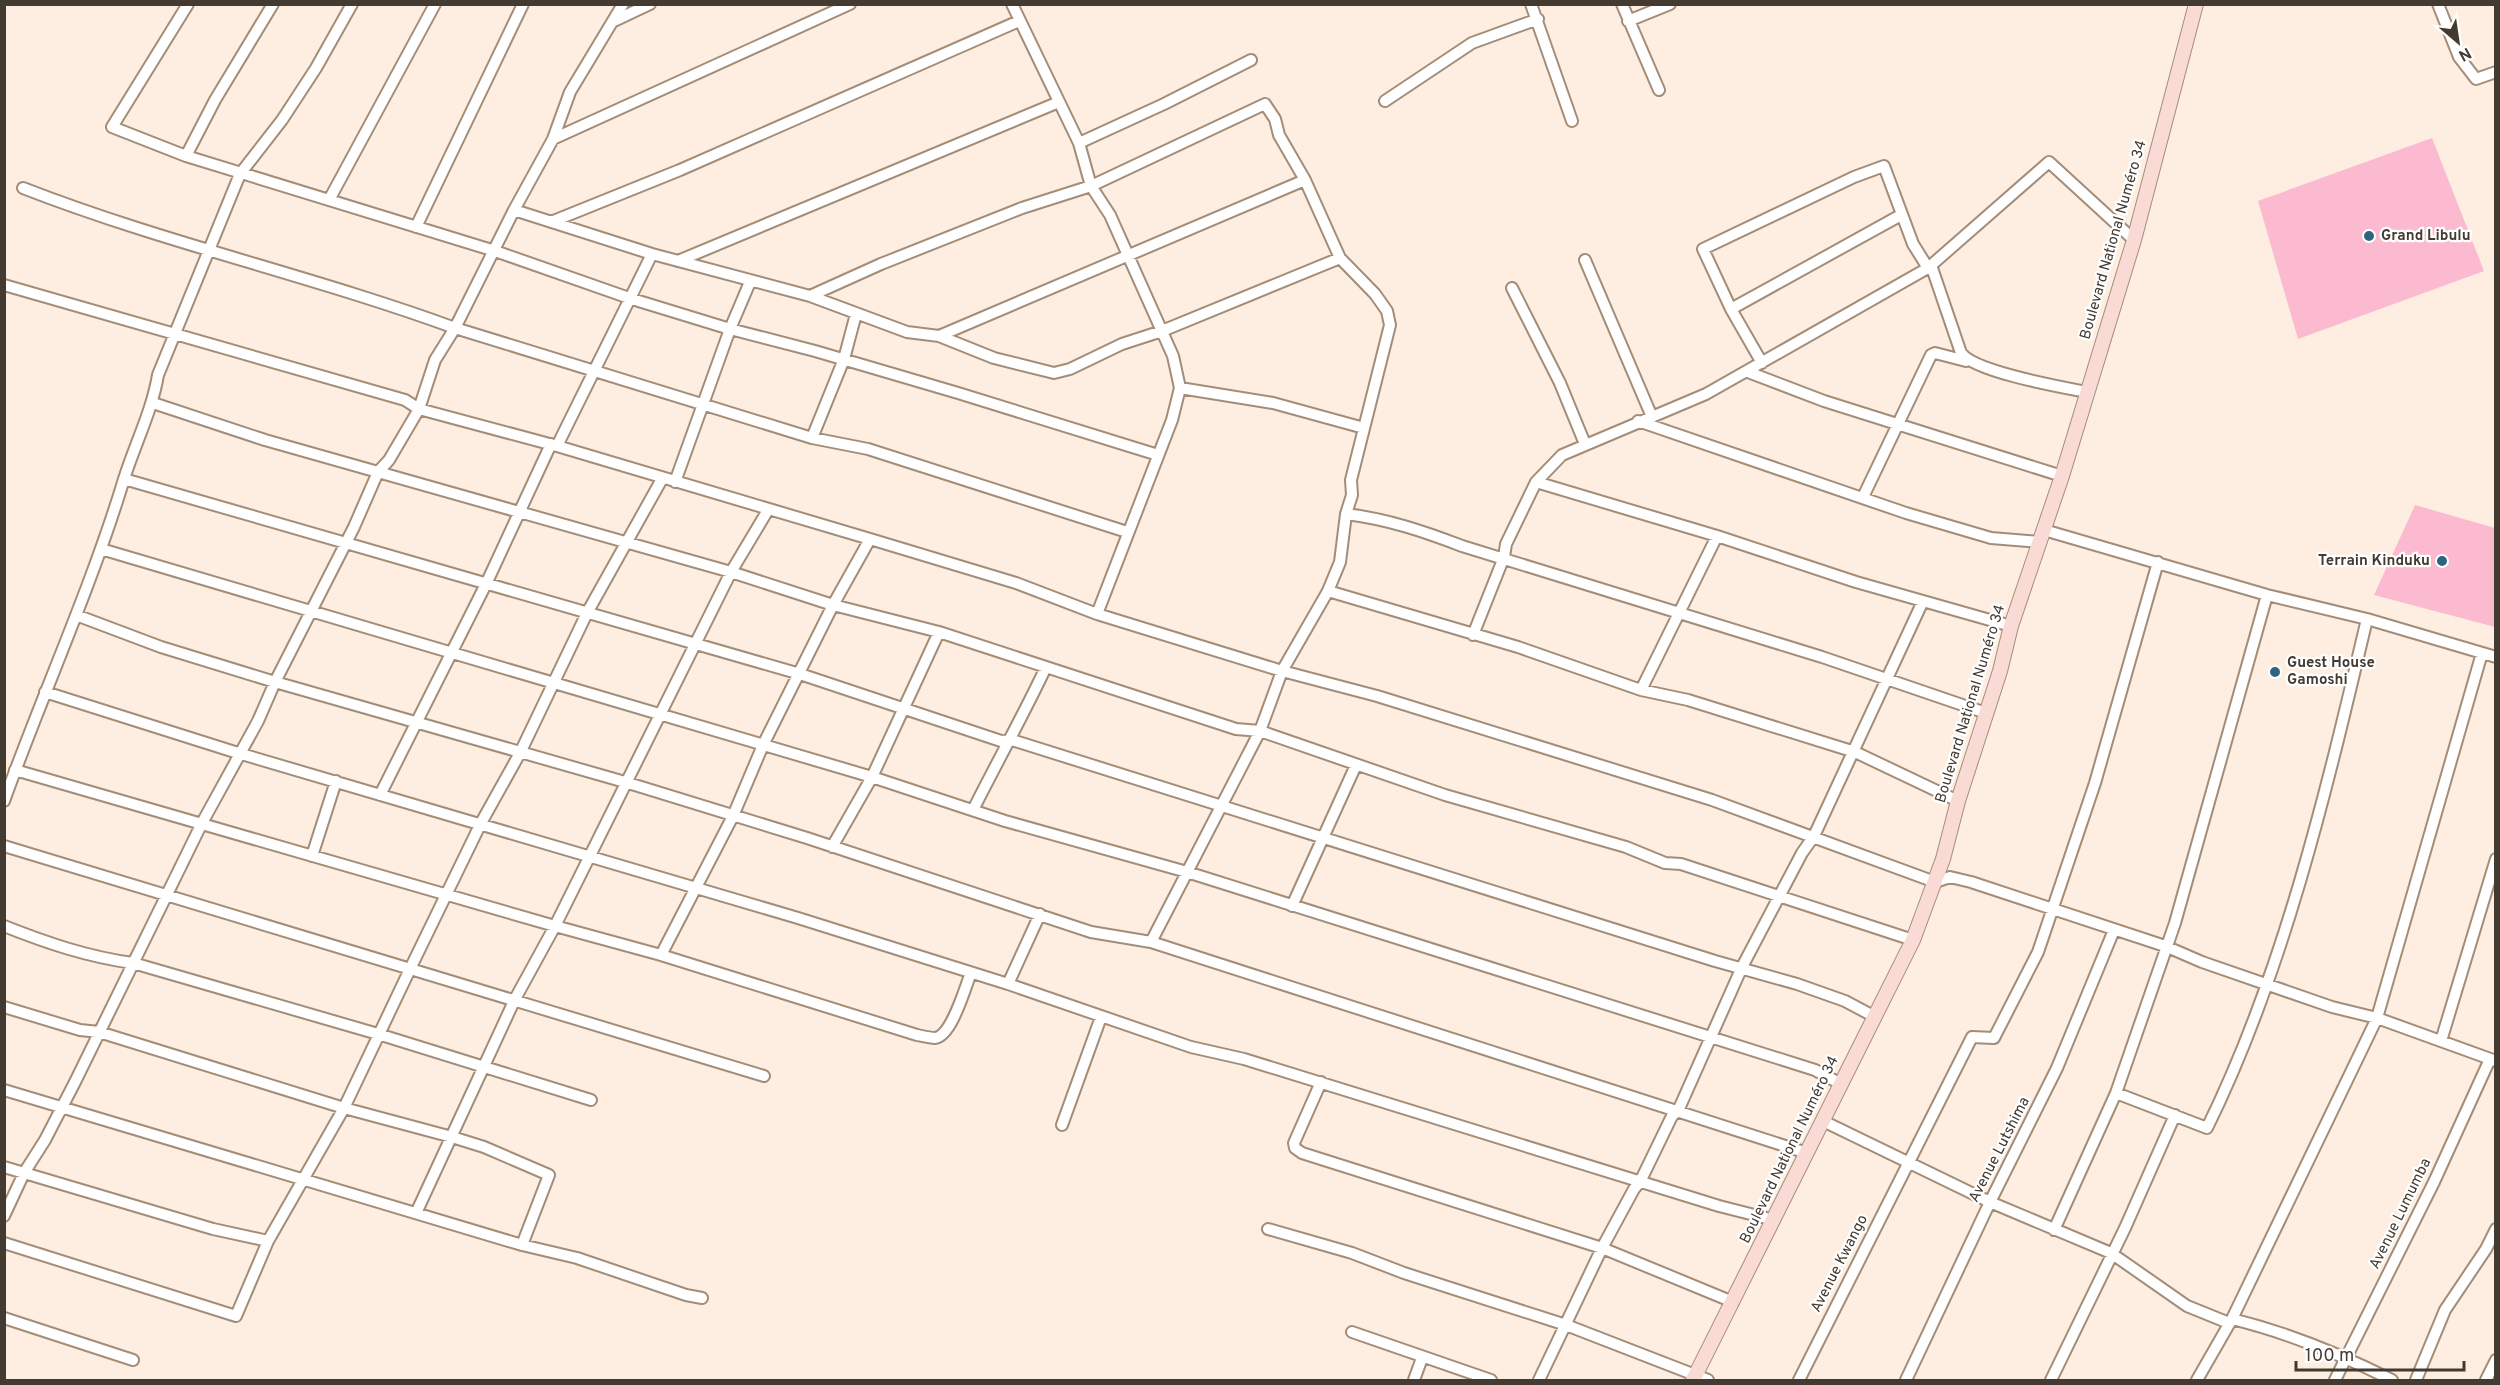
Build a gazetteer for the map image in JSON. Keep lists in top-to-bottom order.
{
  "streets": {
    "main road": ["Boulevard National Numéro 34"],
    "street": ["Avenue Lutshima", "Avenue Lumumba", "Avenue Kwango"]
  },
  "places": ["Grand Libulu", "Terrain Kinduku", "Guest House Gamoshi"],
  "scale_bar": "100 m",
  "north": "bottom right"
}
